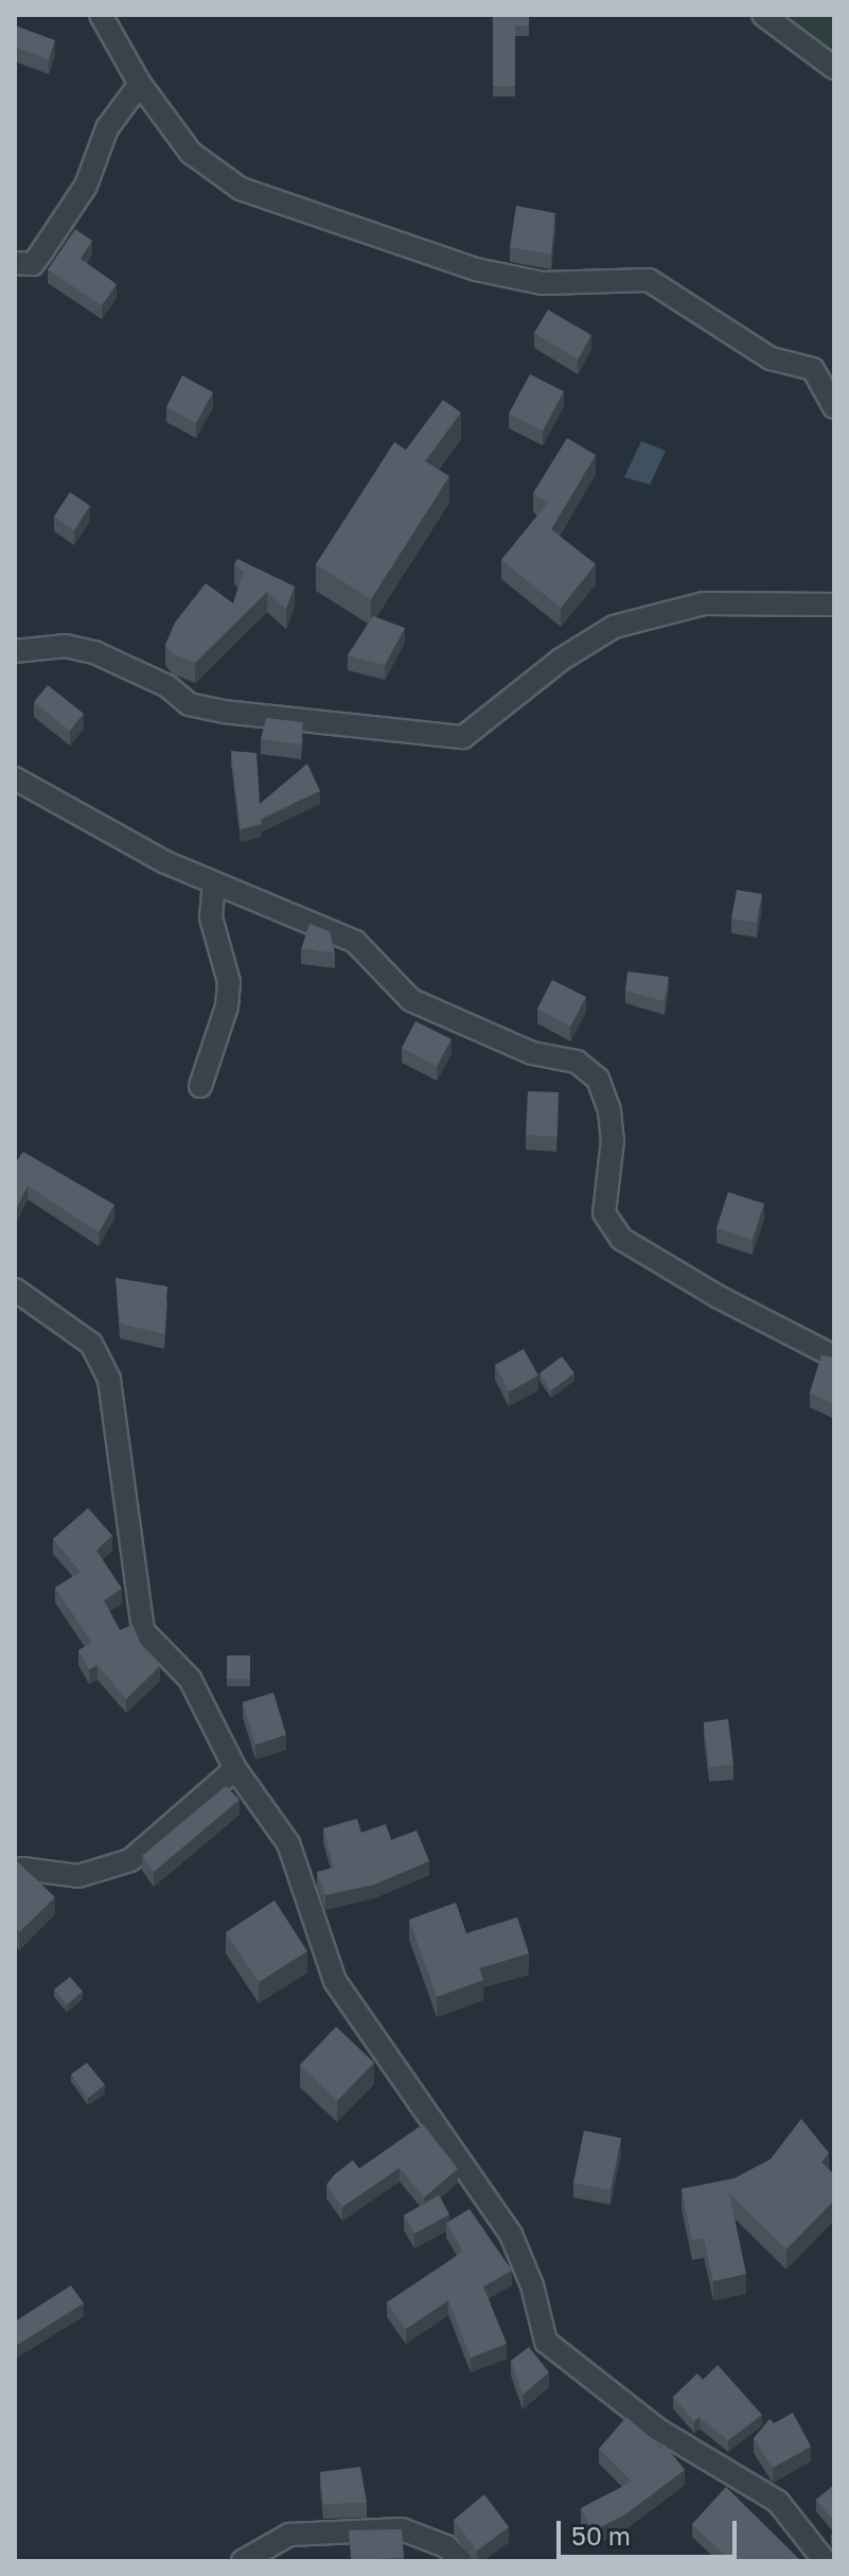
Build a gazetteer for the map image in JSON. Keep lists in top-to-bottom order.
{
  "scale_bar": "50 m"
}
